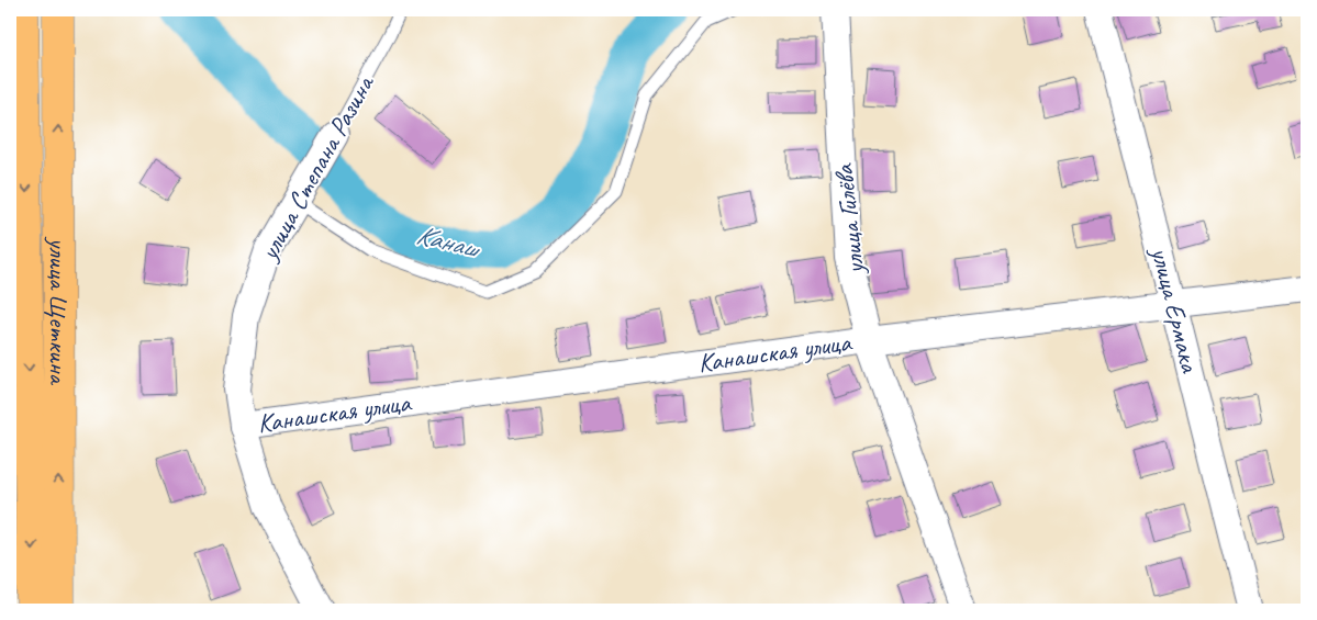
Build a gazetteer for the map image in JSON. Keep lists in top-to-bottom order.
{
  "streets": {
    "main road": ["улица Щеткина"],
    "street": [
      "улица Степана Разина",
      "улица Гилёва",
      "улица Ермака",
      "Канашская улица"
    ]
  },
  "crossings": [
    ["улица Степана Разина", "Канашская улица"],
    ["улица Гилёва", "Канашская улица"],
    ["улица Ермака", "Канашская улица"]
  ],
  "water": ["Канаш"]
}
